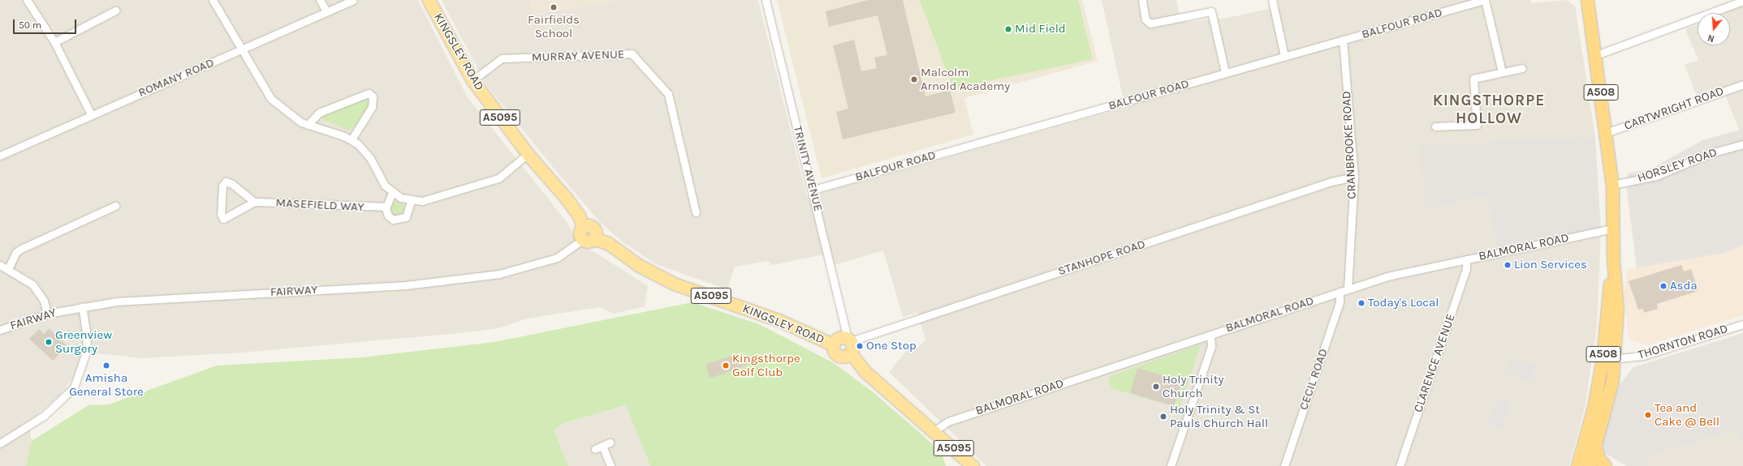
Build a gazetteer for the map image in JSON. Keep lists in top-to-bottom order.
{
  "streets": {
    "highway": ["A508"],
    "main road": ["KINGSLEY ROAD", "A5095"],
    "street": [
      "BALFOUR ROAD",
      "MURRAY AVENUE",
      "ROMANY ROAD",
      "CARTWRIGHT ROAD",
      "CRANBROOKE ROAD",
      "HORSLEY ROAD",
      "TRINITY AVENUE",
      "MASEFIELD WAY",
      "BALMORAL ROAD",
      "STANHOPE ROAD",
      "FAIRWAY",
      "THORNTON ROAD",
      "CLARENCE AVENUE",
      "CECIL ROAD"
    ]
  },
  "crossings": [
    ["BALFOUR ROAD", "CRANBROOKE ROAD"],
    ["BALFOUR ROAD", "TRINITY AVENUE"],
    ["KINGSLEY ROAD", "MURRAY AVENUE"],
    ["KINGSLEY ROAD", "A5095"],
    ["KINGSLEY ROAD", "TRINITY AVENUE"],
    ["KINGSLEY ROAD", "STANHOPE ROAD"],
    ["KINGSLEY ROAD", "FAIRWAY"],
    ["A508", "CARTWRIGHT ROAD"],
    ["A508", "HORSLEY ROAD"],
    ["A508", "BALMORAL ROAD"],
    ["A508", "THORNTON ROAD"],
    ["A5095", "TRINITY AVENUE"],
    ["A5095", "BALMORAL ROAD"],
    ["A5095", "STANHOPE ROAD"],
    ["CRANBROOKE ROAD", "BALMORAL ROAD"],
    ["CRANBROOKE ROAD", "STANHOPE ROAD"],
    ["TRINITY AVENUE", "STANHOPE ROAD"],
    ["BALMORAL ROAD", "CLARENCE AVENUE"],
    ["BALMORAL ROAD", "CECIL ROAD"]
  ],
  "districts": ["KINGSTHORPE HOLLOW"],
  "places": [
    "Fairfields School",
    "Mid Field",
    "Malcolm Arnold Academy",
    "Lion Services",
    "Asda",
    "Today's Local",
    "Greenview Surgery",
    "One Stop",
    "Amisha General Store",
    "Kingsthorpe Golf Club",
    "Holy Trinity Church",
    "Tea and Cake @ Bell",
    "Holy Trinity & St Pauls Church Hall"
  ],
  "scale_bar": "50 m",
  "north": "bottom"
}
